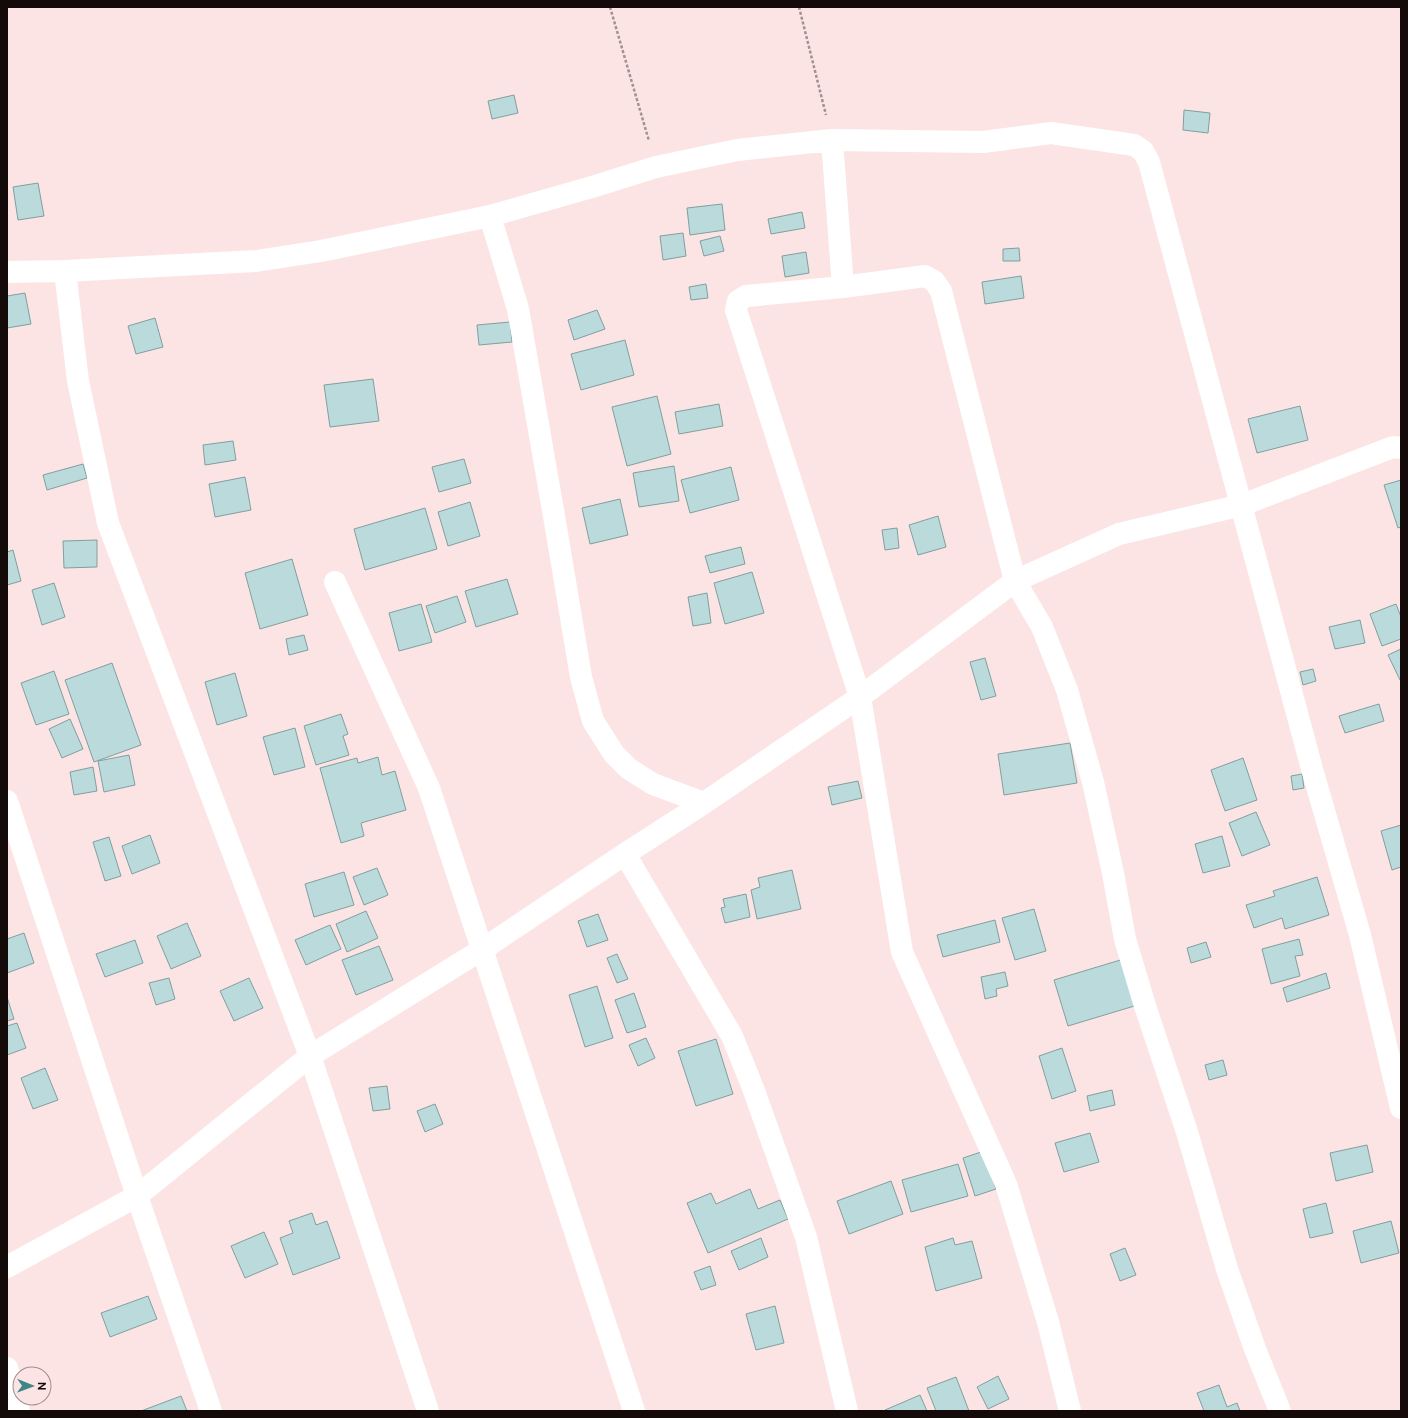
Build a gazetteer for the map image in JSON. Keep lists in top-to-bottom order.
{
  "north": "right"
}
